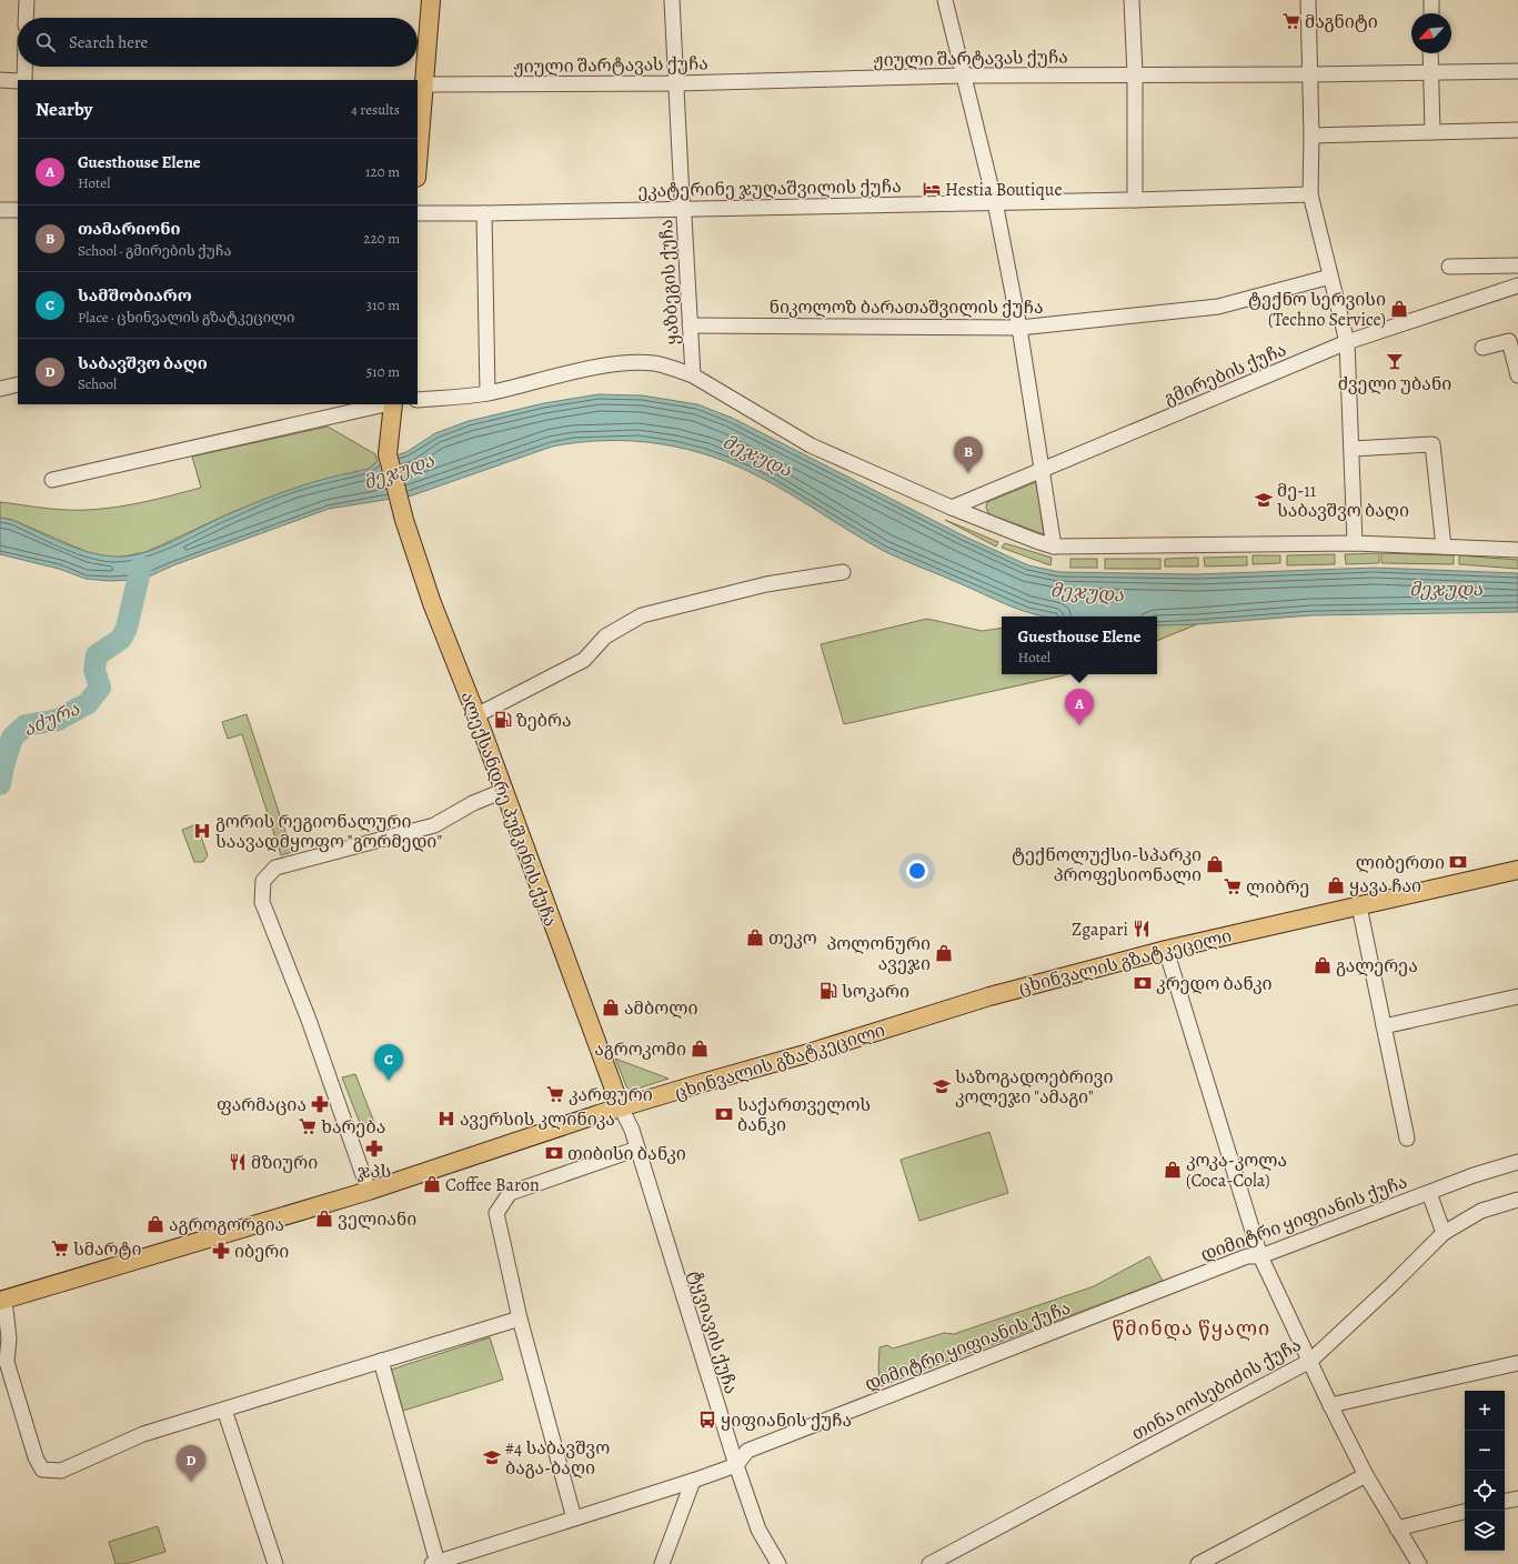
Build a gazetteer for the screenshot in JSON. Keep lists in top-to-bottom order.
{
  "streets": {
    "main road": ["ალექსანდრე პუშკინის ქუჩა", "ცხინვალის გზატკეცილი"],
    "street": [
      "ჟიული შარტავას ქუჩა",
      "ეკატერინე ჯუღაშვილის ქუჩა",
      "ყაზბეგის ქუჩა",
      "ნიკოლოზ ბარათაშვილის ქუჩა",
      "გმირების ქუჩა",
      "დიმიტრი ყიფიანის ქუჩა",
      "ტყვიავის ქუჩა",
      "თინა იოსებიძის ქუჩა"
    ]
  },
  "crossings": [
    ["ჟიული შარტავას ქუჩა", "ყაზბეგის ქუჩა"],
    ["ეკატერინე ჯუღაშვილის ქუჩა", "ყაზბეგის ქუჩა"],
    ["ყაზბეგის ქუჩა", "ნიკოლოზ ბარათაშვილის ქუჩა"],
    ["ალექსანდრე პუშკინის ქუჩა", "ცხინვალის გზატკეცილი"],
    ["ალექსანდრე პუშკინის ქუჩა", "ტყვიავის ქუჩა"],
    ["ცხინვალის გზატკეცილი", "ტყვიავის ქუჩა"],
    ["დიმიტრი ყიფიანის ქუჩა", "ტყვიავის ქუჩა"]
  ],
  "districts": ["წმინდა წყალი"],
  "water": ["მეჯუდა", "აძურა"],
  "places": {
    "supermarket": [
      "მაგნიტი",
      "ლიბრე",
      "კარფური",
      "ხარება",
      "სმარტი"
    ],
    "hotel": ["Hestia Boutique"],
    "shop": [
      "ტექნო სერვისი (Techno Service)",
      "ტექნოლუქსი-სპარკი პროფესიონალი",
      "ყავა ჩაი",
      "თეკო",
      "პოლონური ავეჯი",
      "გალერეა",
      "ამბოლი",
      "აგროკომი",
      "კოკა-კოლა (Coca-Cola)",
      "Coffee Baron",
      "ველიანი",
      "აგროგორგია"
    ],
    "bar": ["ძველი უბანი"],
    "school or university": ["მე-11 საბავშვო ბაღი", "საზოგადოებრივი კოლეჯი \"ამაგი\"", "#4 საბავშვო ბაგა-ბაღი"],
    "fuel station": ["ზებრა", "სოკარი"],
    "hospital": ["გორის რეგიონალური საავადმყოფო \"გორმედი\"", "ავერსის კლინიკა"],
    "bank": [
      "ლიბერთი",
      "კრედო ბანკი",
      "საქართველოს ბანკი",
      "თიბისი ბანკი"
    ],
    "restaurant": ["Zgapari", "მზიური"],
    "pharmacy": ["ფარმაცია", "ჯპს", "იბერი"],
    "bus stop": ["ყიფიანის ქუჩა"]
  },
  "north": "bottom left",
  "page": {
    "search": "Search here",
    "heading": ["Nearby", "4 results"],
    "list": [
      {
        "mark": "A",
        "name": "Guesthouse Elene",
        "note": "Hotel",
        "value": "120 m"
      },
      {
        "mark": "B",
        "name": "თამარიონი",
        "note": "School · გმირების ქუჩა",
        "value": "220 m"
      },
      {
        "mark": "C",
        "name": "სამშობიარო",
        "note": "Place · ცხინვალის გზატკეცილი",
        "value": "310 m"
      },
      {
        "mark": "D",
        "name": "საბავშვო ბაღი",
        "note": "School",
        "value": "510 m"
      }
    ],
    "pins": [
      "B",
      "A",
      "C",
      "D"
    ],
    "popup": ["Guesthouse Elene", "Hotel"],
    "map_buttons": ["+", "−"]
  }
}
